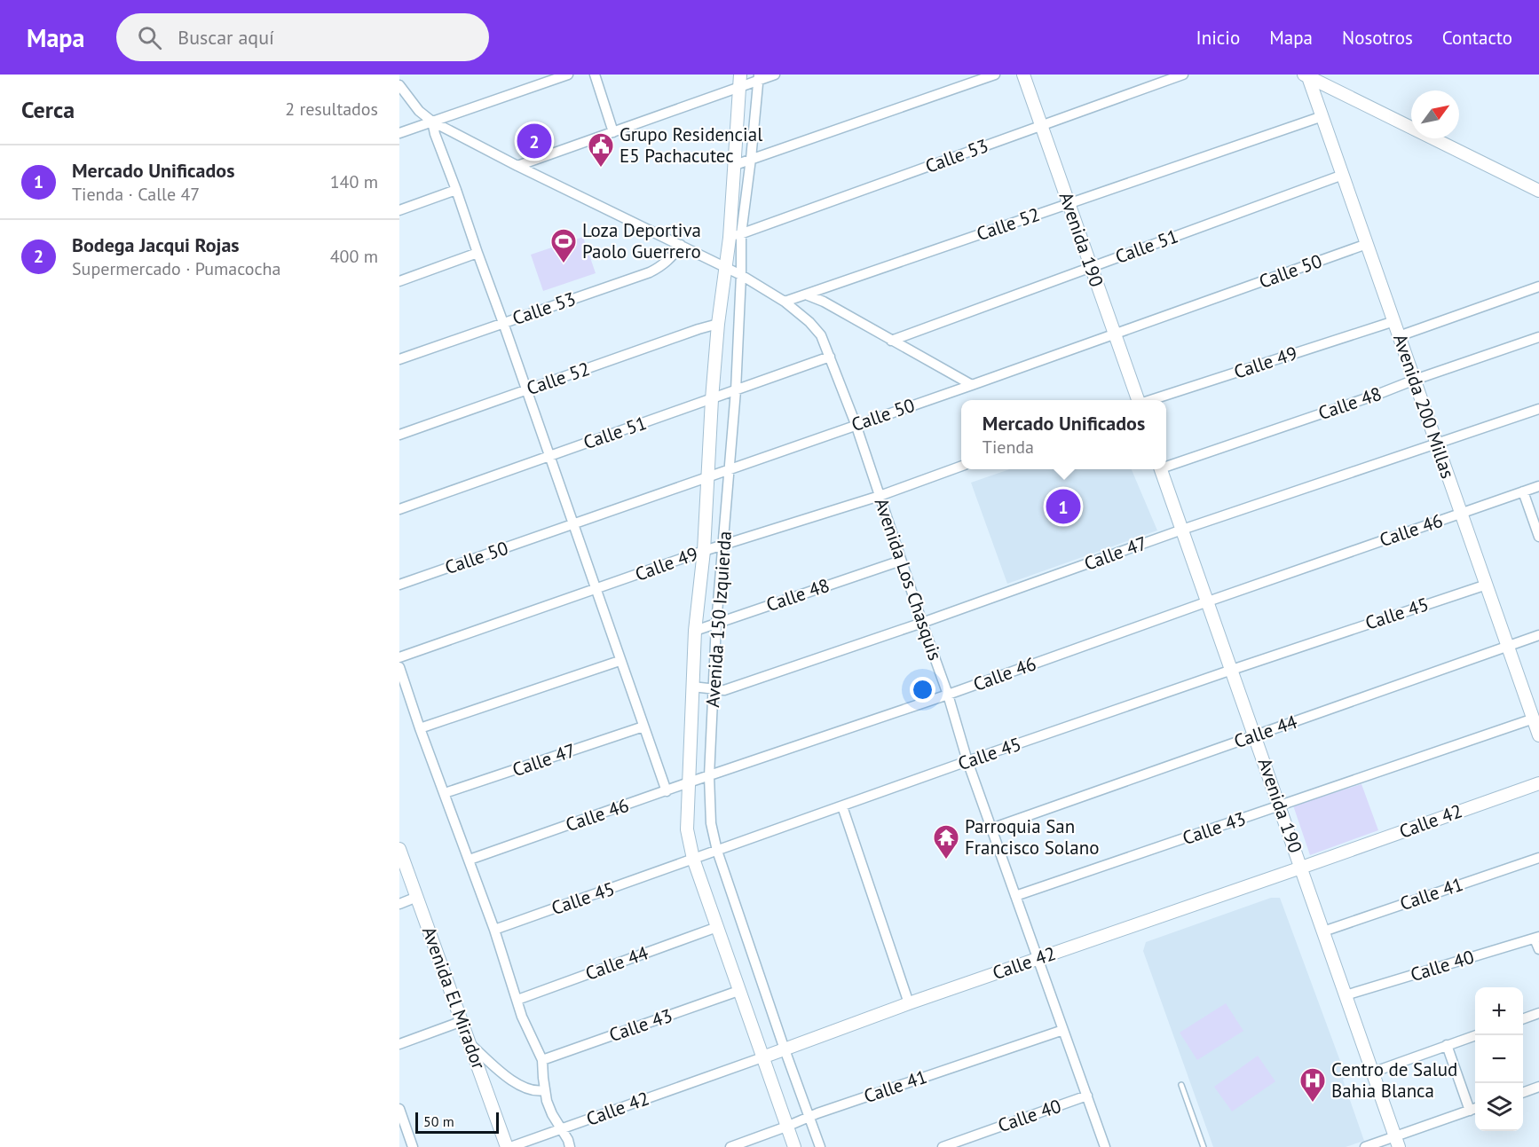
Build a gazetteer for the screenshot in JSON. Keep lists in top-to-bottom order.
{
  "streets": {
    "street": [
      "Calle 53",
      "Calle 52",
      "Avenida 190",
      "Calle 51",
      "Calle 50",
      "Calle 49",
      "Calle 48",
      "Avenida 200 Millas",
      "Calle 46",
      "Calle 47",
      "Avenida Los Chasquis",
      "Calle 45",
      "Avenida 150 Izquierda",
      "Calle 44",
      "Calle 42",
      "Calle 43",
      "Calle 41",
      "Calle 40",
      "Avenida El Mirador"
    ]
  },
  "crossings": [
    ["Calle 53", "Avenida 190"],
    ["Calle 53", "Avenida Los Chasquis"],
    ["Calle 53", "Avenida 150 Izquierda"],
    ["Calle 52", "Avenida 190"],
    ["Calle 52", "Avenida 200 Millas"],
    ["Calle 52", "Avenida Los Chasquis"],
    ["Calle 52", "Avenida 150 Izquierda"],
    ["Avenida 190", "Calle 51"],
    ["Avenida 190", "Calle 50"],
    ["Avenida 190", "Calle 46"],
    ["Avenida 190", "Calle 47"],
    ["Avenida 190", "Calle 45"],
    ["Avenida 190", "Calle 44"],
    ["Avenida 190", "Calle 42"],
    ["Avenida 190", "Calle 43"],
    ["Avenida 190", "Calle 41"],
    ["Avenida 190", "Calle 40"],
    ["Calle 51", "Avenida 200 Millas"],
    ["Calle 51", "Avenida Los Chasquis"],
    ["Calle 51", "Avenida 150 Izquierda"],
    ["Calle 50", "Avenida 200 Millas"],
    ["Calle 50", "Avenida Los Chasquis"],
    ["Calle 50", "Avenida 150 Izquierda"],
    ["Calle 49", "Avenida 200 Millas"],
    ["Calle 49", "Avenida Los Chasquis"],
    ["Calle 49", "Avenida 150 Izquierda"],
    ["Calle 48", "Avenida 200 Millas"],
    ["Calle 48", "Avenida Los Chasquis"],
    ["Calle 48", "Avenida 150 Izquierda"],
    ["Avenida 200 Millas", "Calle 46"],
    ["Avenida 200 Millas", "Calle 47"],
    ["Avenida 200 Millas", "Calle 45"],
    ["Avenida 200 Millas", "Calle 44"],
    ["Avenida 200 Millas", "Calle 43"],
    ["Calle 46", "Avenida Los Chasquis"],
    ["Calle 46", "Avenida 150 Izquierda"],
    ["Calle 47", "Avenida Los Chasquis"],
    ["Calle 47", "Avenida 150 Izquierda"],
    ["Avenida Los Chasquis", "Calle 45"],
    ["Avenida Los Chasquis", "Avenida 150 Izquierda"],
    ["Avenida Los Chasquis", "Calle 44"],
    ["Avenida Los Chasquis", "Calle 42"],
    ["Avenida Los Chasquis", "Calle 43"],
    ["Avenida Los Chasquis", "Calle 41"],
    ["Avenida Los Chasquis", "Calle 40"],
    ["Calle 45", "Avenida 150 Izquierda"],
    ["Avenida 150 Izquierda", "Calle 44"],
    ["Avenida 150 Izquierda", "Calle 42"],
    ["Avenida 150 Izquierda", "Calle 43"],
    ["Avenida 150 Izquierda", "Calle 41"],
    ["Calle 42", "Avenida El Mirador"]
  ],
  "places": {
    "public building": ["Grupo Residencial E5 Pachacutec"],
    "sports": ["Loza Deportiva Paolo Guerrero"],
    "temple": ["Parroquia San Francisco Solano"],
    "hospital": ["Centro de Salud Bahia Blanca"]
  },
  "scale_bar": "50 m",
  "north": "top right",
  "page": {
    "header": "Mapa",
    "search": "Buscar aquí",
    "nav": [
      "Inicio",
      "Mapa",
      "Nosotros",
      "Contacto"
    ],
    "heading": ["Cerca", "2 resultados"],
    "pins": ["2", "1"],
    "list": [
      {
        "mark": "1",
        "name": "Mercado Unificados",
        "note": "Tienda · Calle 47",
        "value": "140 m"
      },
      {
        "mark": "2",
        "name": "Bodega Jacqui Rojas",
        "note": "Supermercado · Pumacocha",
        "value": "400 m"
      }
    ],
    "popup": ["Mercado Unificados", "Tienda"],
    "map_buttons": ["+", "−"],
    "scale": "50 m"
  }
}
